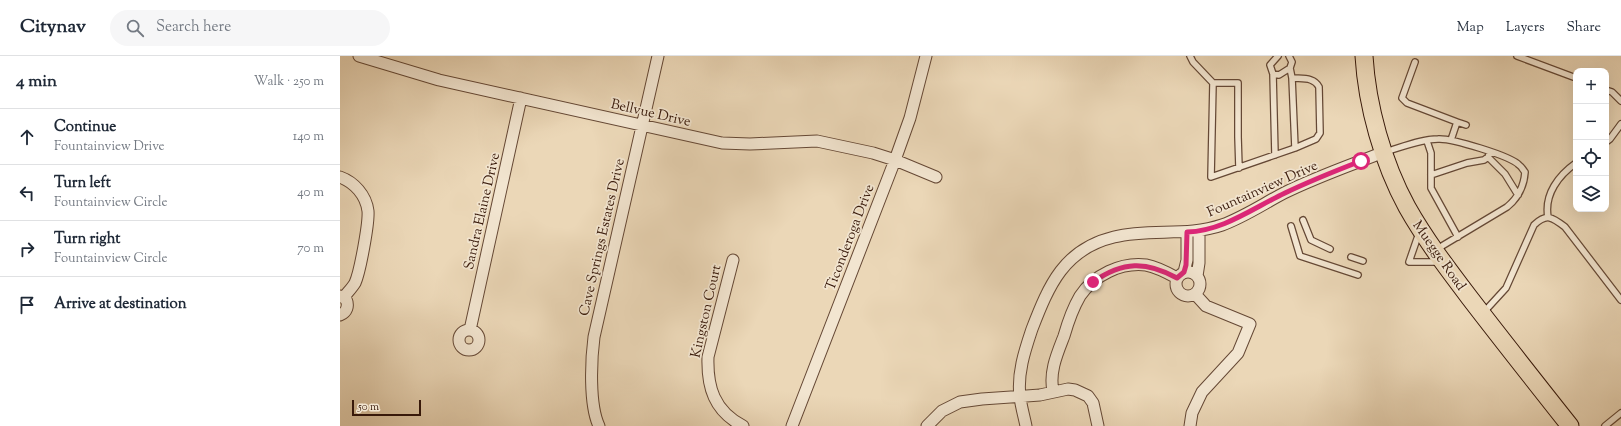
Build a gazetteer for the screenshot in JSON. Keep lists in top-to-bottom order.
{
  "streets": {
    "main road": ["Muegge Road"],
    "street": [
      "Bellvue Drive",
      "Fountainview Drive",
      "Sandra Elaine Drive",
      "Cave Springs Estates Drive",
      "Ticonderoga Drive",
      "Kingston Court"
    ]
  },
  "crossings": [
    ["Bellvue Drive", "Sandra Elaine Drive"],
    ["Bellvue Drive", "Cave Springs Estates Drive"],
    ["Bellvue Drive", "Ticonderoga Drive"],
    ["Fountainview Drive", "Muegge Road"]
  ],
  "scale_bar": "50 m",
  "page": {
    "header": "Citynav",
    "search": "Search here",
    "nav": ["Map", "Layers", "Share"],
    "heading": ["4 min", "Walk · 250 m"],
    "map_buttons": ["+", "−"],
    "list": [
      ["Continue", "Fountainview Drive", "140 m"],
      ["Turn left", "Fountainview Circle", "40 m"],
      ["Turn right", "Fountainview Circle", "70 m"],
      "Arrive at destination"
    ],
    "scale": "50 m"
  }
}
